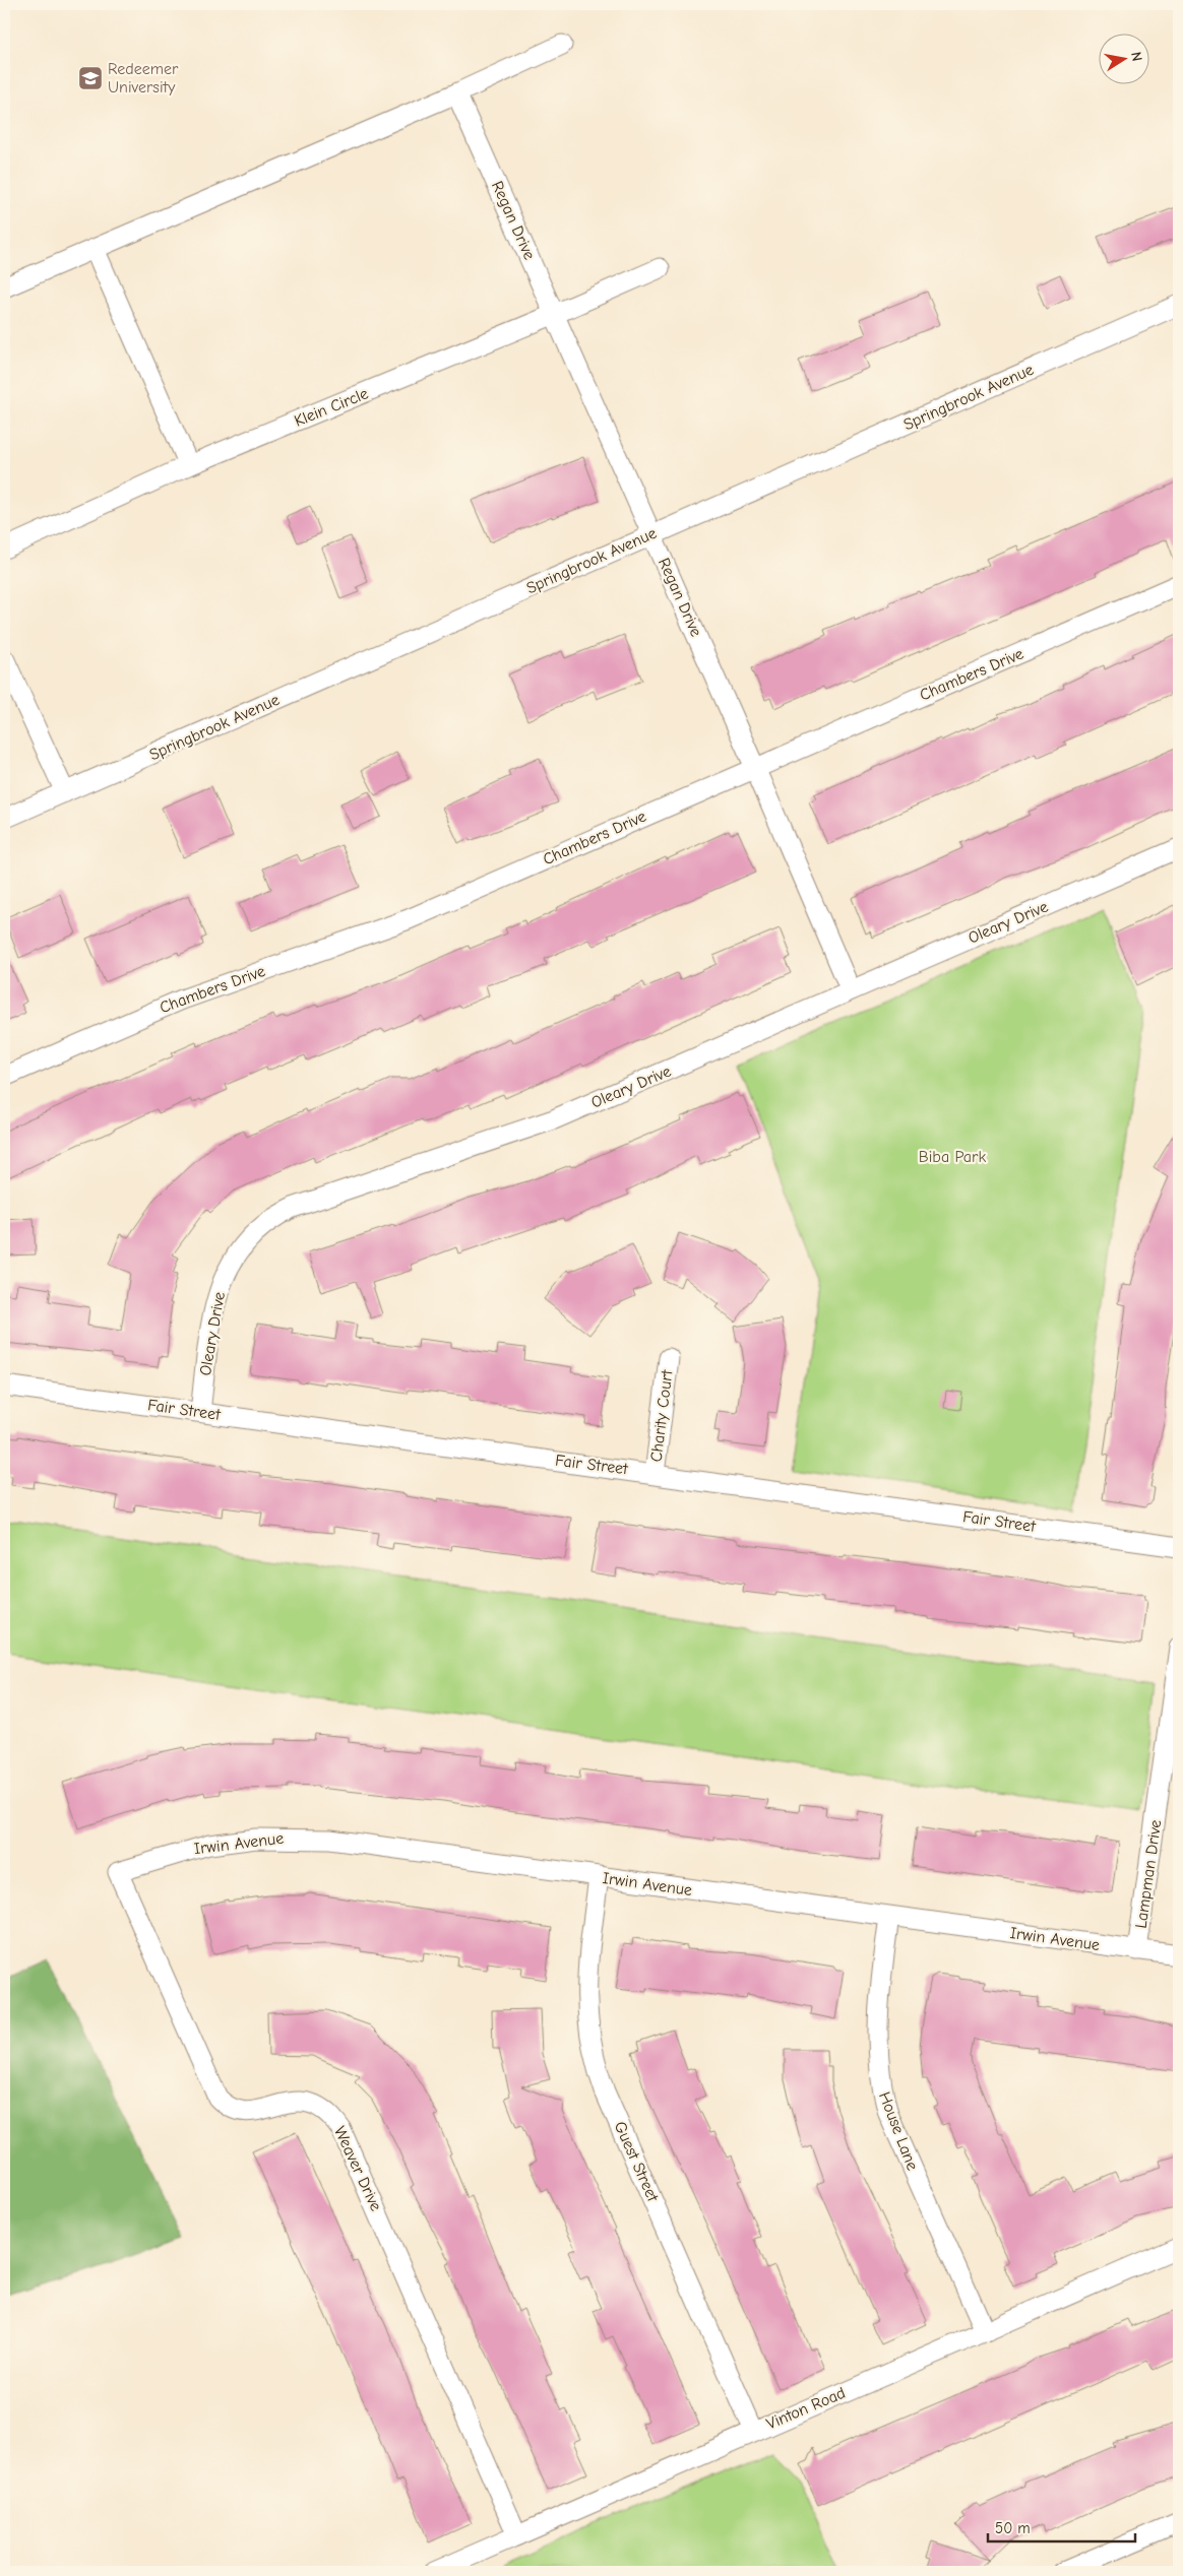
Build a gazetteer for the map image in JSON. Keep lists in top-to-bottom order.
{
  "streets": {
    "street": [
      "Regan Drive",
      "Springbrook Avenue",
      "Klein Circle",
      "Chambers Drive",
      "Oleary Drive",
      "Fair Street",
      "Charity Court",
      "Irwin Avenue",
      "Lampman Drive",
      "House Lane",
      "Guest Street",
      "Weaver Drive",
      "Vinton Road"
    ]
  },
  "crossings": [
    ["Regan Drive", "Springbrook Avenue"],
    ["Regan Drive", "Klein Circle"],
    ["Regan Drive", "Chambers Drive"],
    ["Regan Drive", "Oleary Drive"],
    ["Oleary Drive", "Fair Street"],
    ["Fair Street", "Charity Court"],
    ["Irwin Avenue", "Lampman Drive"],
    ["Irwin Avenue", "House Lane"],
    ["Irwin Avenue", "Guest Street"],
    ["Irwin Avenue", "Weaver Drive"],
    ["House Lane", "Vinton Road"],
    ["Guest Street", "Vinton Road"],
    ["Weaver Drive", "Vinton Road"]
  ],
  "parks": ["Biba Park"],
  "places": {
    "school or university": ["Redeemer University"]
  },
  "scale_bar": "50 m",
  "north": "right"
}
